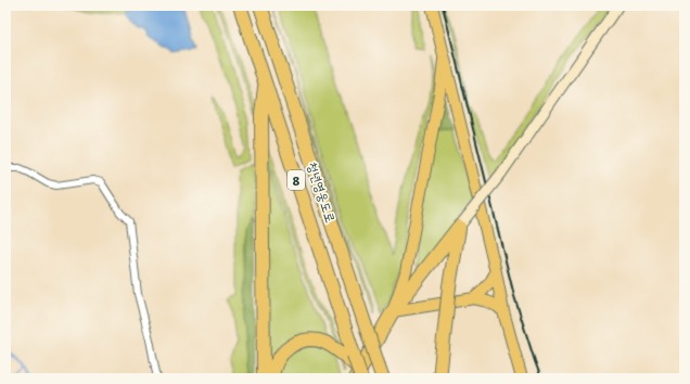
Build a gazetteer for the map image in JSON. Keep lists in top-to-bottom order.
{
  "streets": {
    "highway": ["8", "청년영웅도로"]
  }
}
